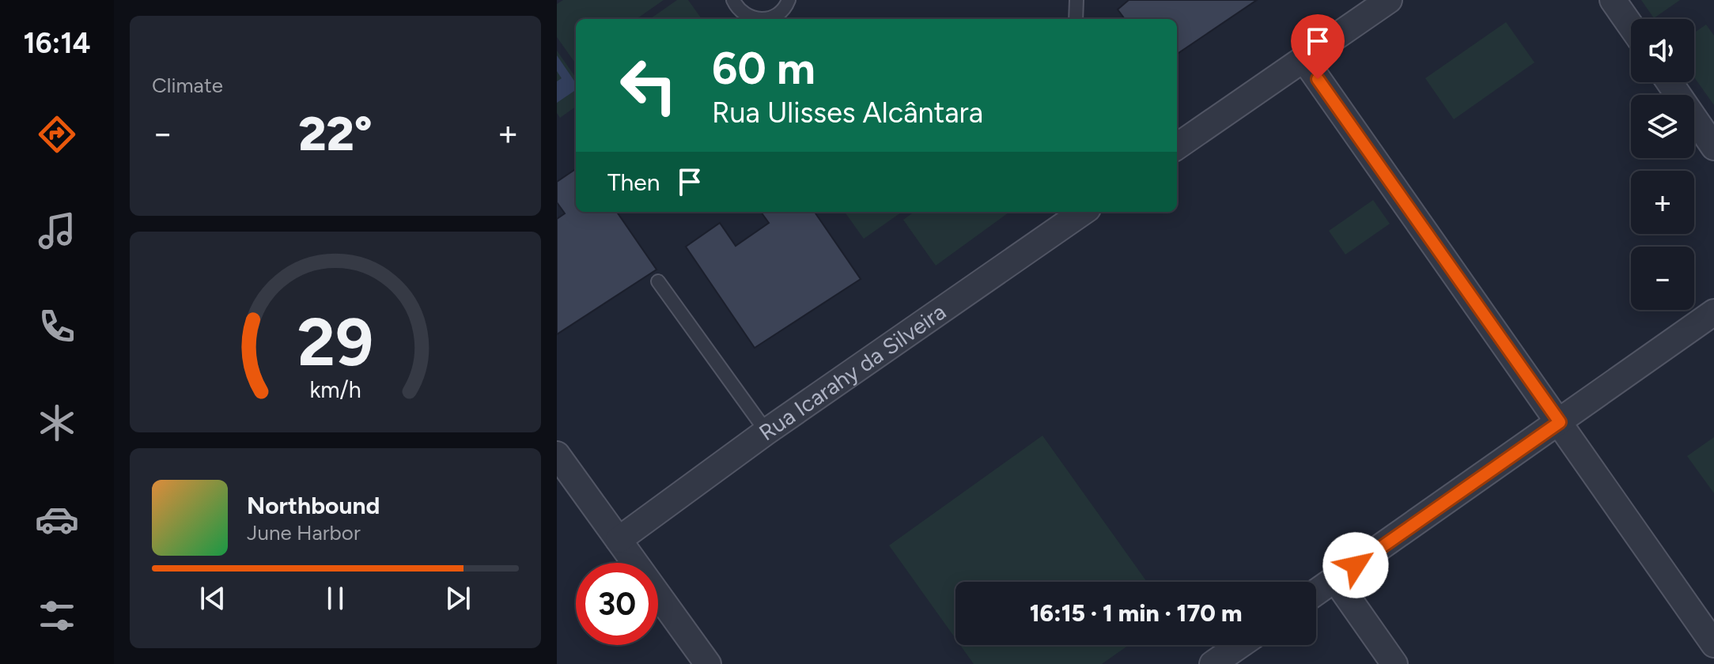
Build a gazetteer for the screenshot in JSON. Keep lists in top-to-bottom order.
{
  "streets": {
    "street": ["Rua Icarahy da Silveira"]
  },
  "page": {
    "tabs": "16:14",
    "tile": "Climate",
    "map_buttons": ["+", "−"],
    "turn": ["60 m", "Rua Ulisses Alcântara"],
    "heat": ["−", "22°", "+"],
    "then": "Then",
    "song": ["Northbound", "June Harbor"],
    "limit": "30",
    "trip": "16:15 · 1 min · 170 m",
    "gauge": ["29", "km/h"]
  }
}
